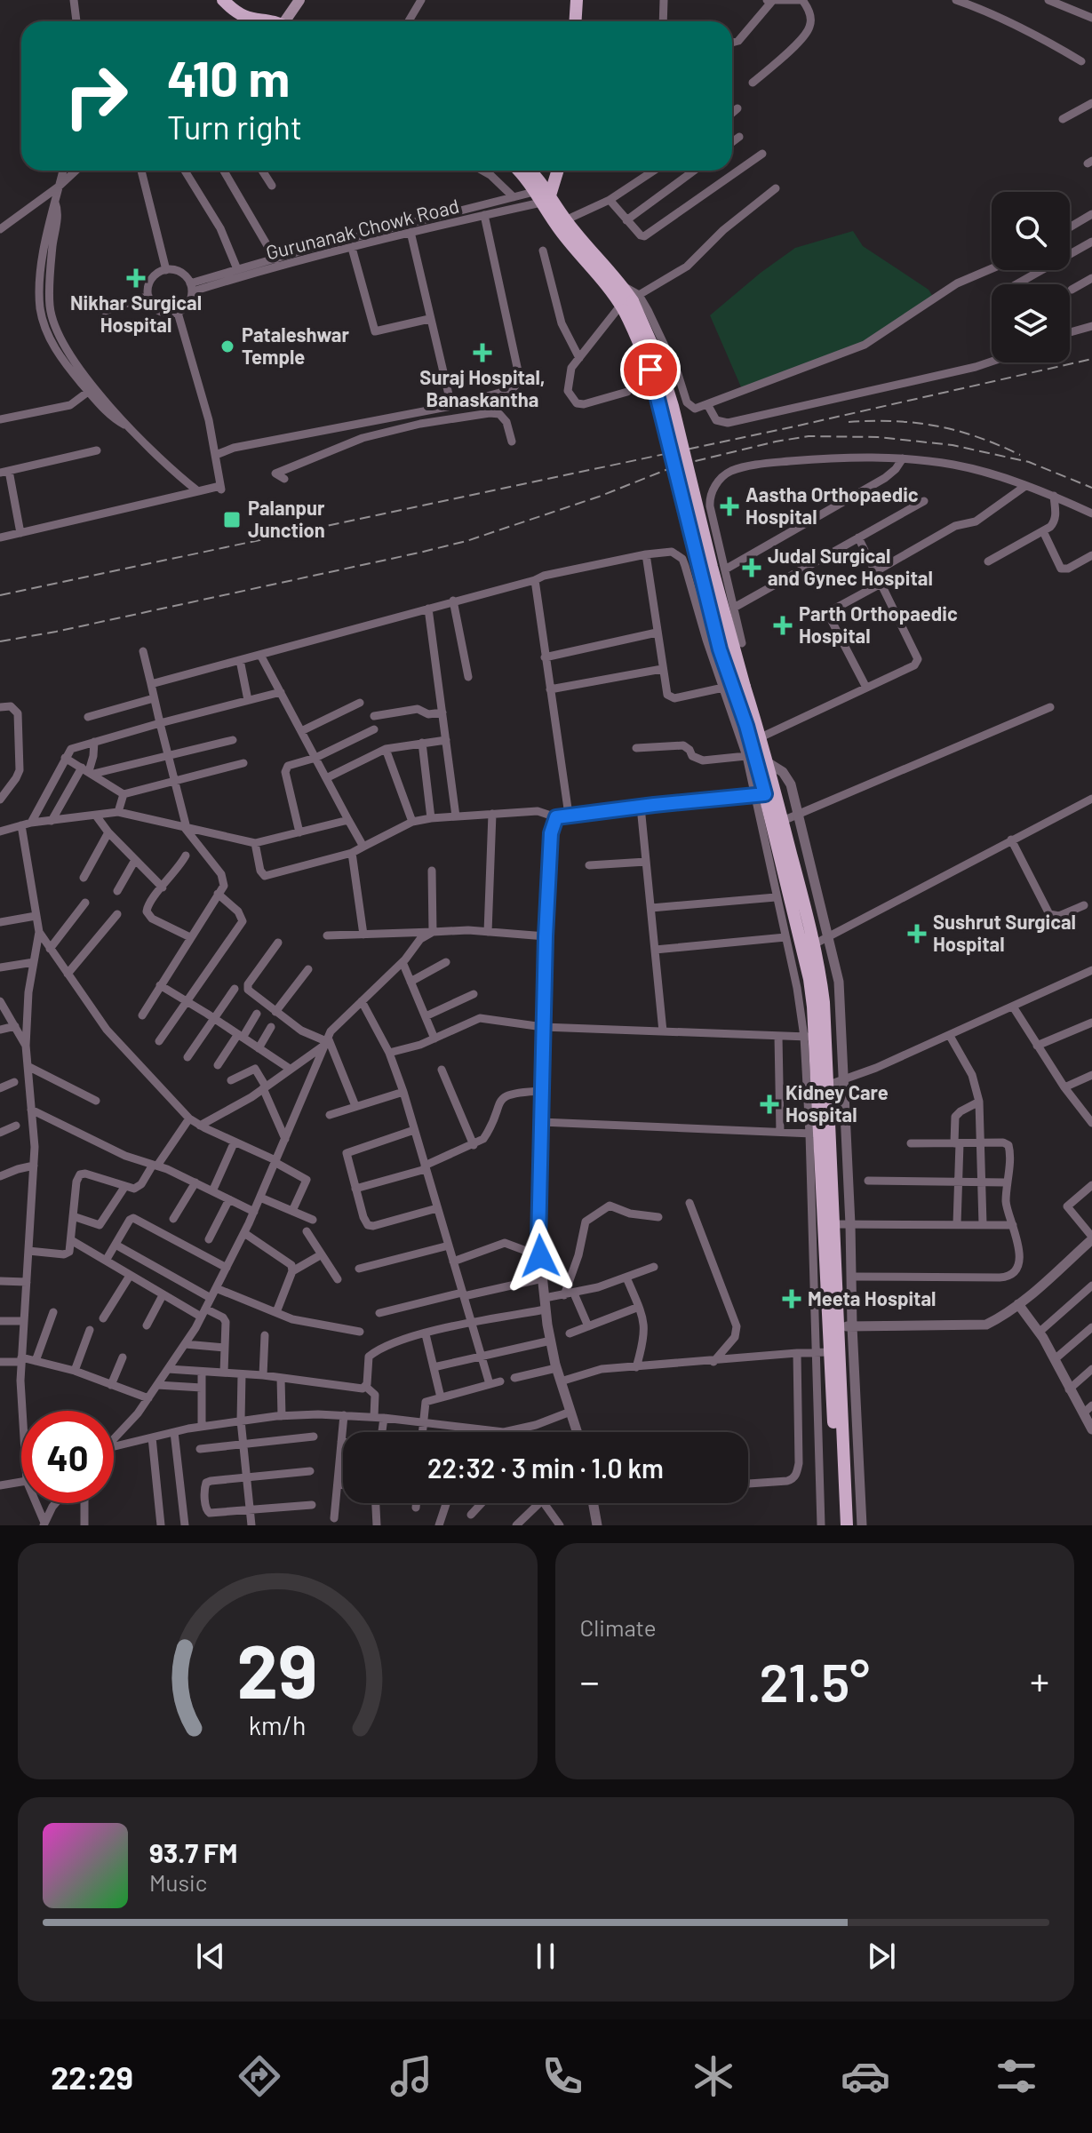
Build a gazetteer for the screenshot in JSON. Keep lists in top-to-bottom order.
{
  "streets": {
    "street": ["Gurunanak Chowk Road"]
  },
  "places": {
    "health": [
      "Nikhar Surgical Hospital",
      "Suraj Hospital, Banaskantha",
      "Aastha Orthopaedic Hospital",
      "Judal Surgical and Gynec Hospital",
      "Parth Orthopaedic Hospital",
      "Sushrut Surgical Hospital",
      "Kidney Care Hospital",
      "Meeta Hospital"
    ],
    "other": ["Pataleshwar Temple"],
    "transit": ["Palanpur Junction"]
  },
  "page": {
    "turn": ["410 m", "Turn right"],
    "limit": "40",
    "trip": "22:32 · 3 min · 1.0 km",
    "tile": "Climate",
    "heat": ["−", "21.5°", "+"],
    "song": ["93.7 FM", "Music"],
    "tabs": "22:29",
    "gauge": ["29", "km/h"]
  }
}
